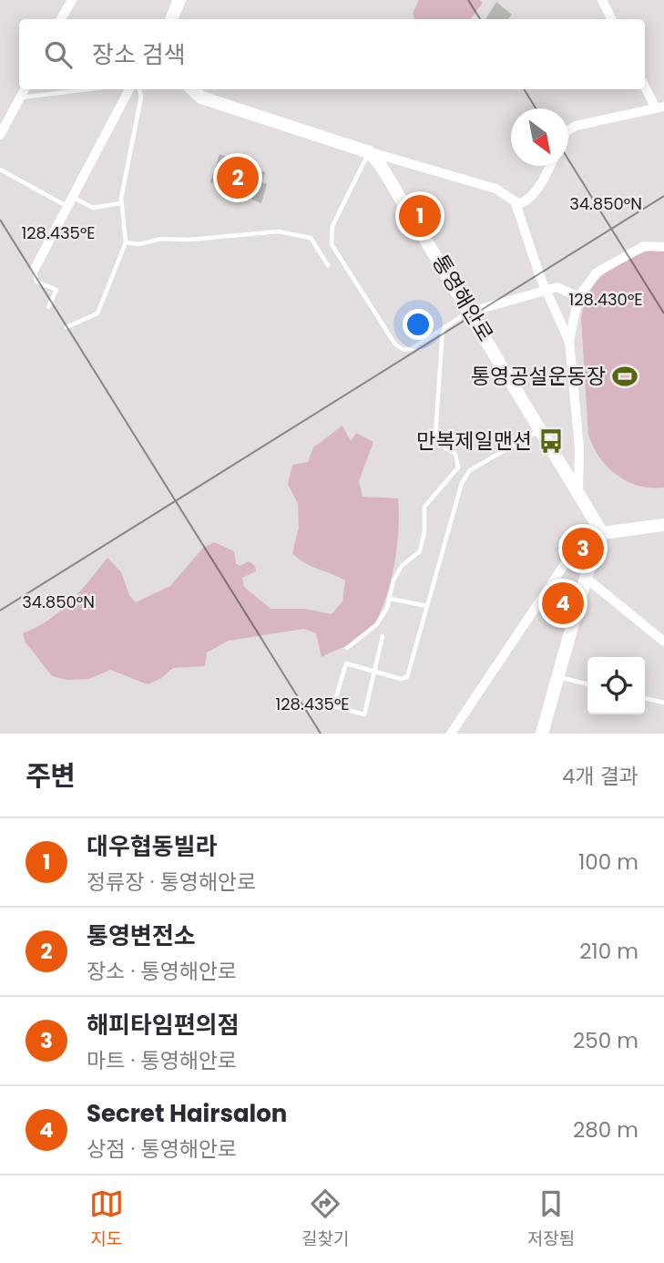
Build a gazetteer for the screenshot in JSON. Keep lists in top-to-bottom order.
{
  "streets": {
    "street": ["통영해안로"]
  },
  "places": {
    "sports": ["통영공설운동장"],
    "bus stop": ["만복제일맨션"]
  },
  "north": "bottom right",
  "page": {
    "search": "장소 검색",
    "pins": [
      "2",
      "1",
      "3",
      "4"
    ],
    "heading": ["주변", "4개 결과"],
    "list": [
      {
        "mark": "1",
        "name": "대우협동빌라",
        "note": "정류장 · 통영해안로",
        "value": "100 m"
      },
      {
        "mark": "2",
        "name": "통영변전소",
        "note": "장소 · 통영해안로",
        "value": "210 m"
      },
      {
        "mark": "3",
        "name": "해피타임편의점",
        "note": "마트 · 통영해안로",
        "value": "250 m"
      },
      {
        "mark": "4",
        "name": "Secret Hairsalon",
        "note": "상점 · 통영해안로",
        "value": "280 m"
      }
    ],
    "nav": ["지도", "길찾기", "저장됨"]
  },
  "coordinates": ["34.850°N", "128.435°E", "128.430°E"]
}
